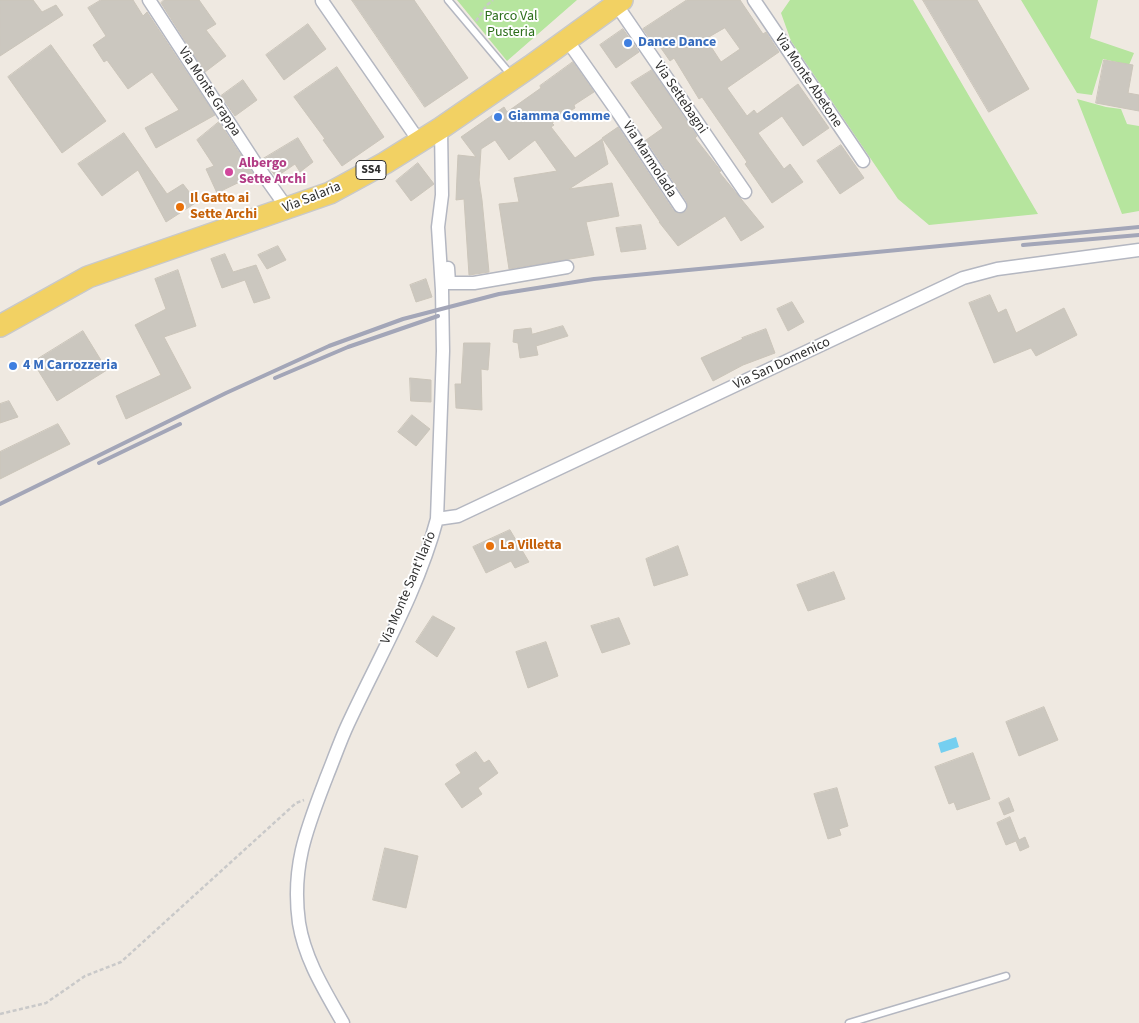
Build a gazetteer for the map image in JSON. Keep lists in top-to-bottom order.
{
  "streets": {
    "main road": ["SS4", "Via Salaria"],
    "street": [
      "Via Monte Abetone",
      "Via Monte Grappa",
      "Via Settebagni",
      "Via Marmolada",
      "Via San Domenico",
      "Via Monte Sant'Ilario"
    ]
  },
  "crossings": [
    ["Via Monte Grappa", "Via Salaria"],
    ["Via Settebagni", "Via Salaria"],
    ["Via Marmolada", "Via Salaria"],
    ["Via Salaria", "Via Monte Sant'Ilario"],
    ["Via San Domenico", "Via Monte Sant'Ilario"]
  ],
  "parks": ["Parco Val Pusteria"],
  "places": [
    "Dance Dance",
    "Giamma Gomme",
    "Albergo Sette Archi",
    "Il Gatto ai Sette Archi",
    "4 M Carrozzeria",
    "La Villetta"
  ]
}
